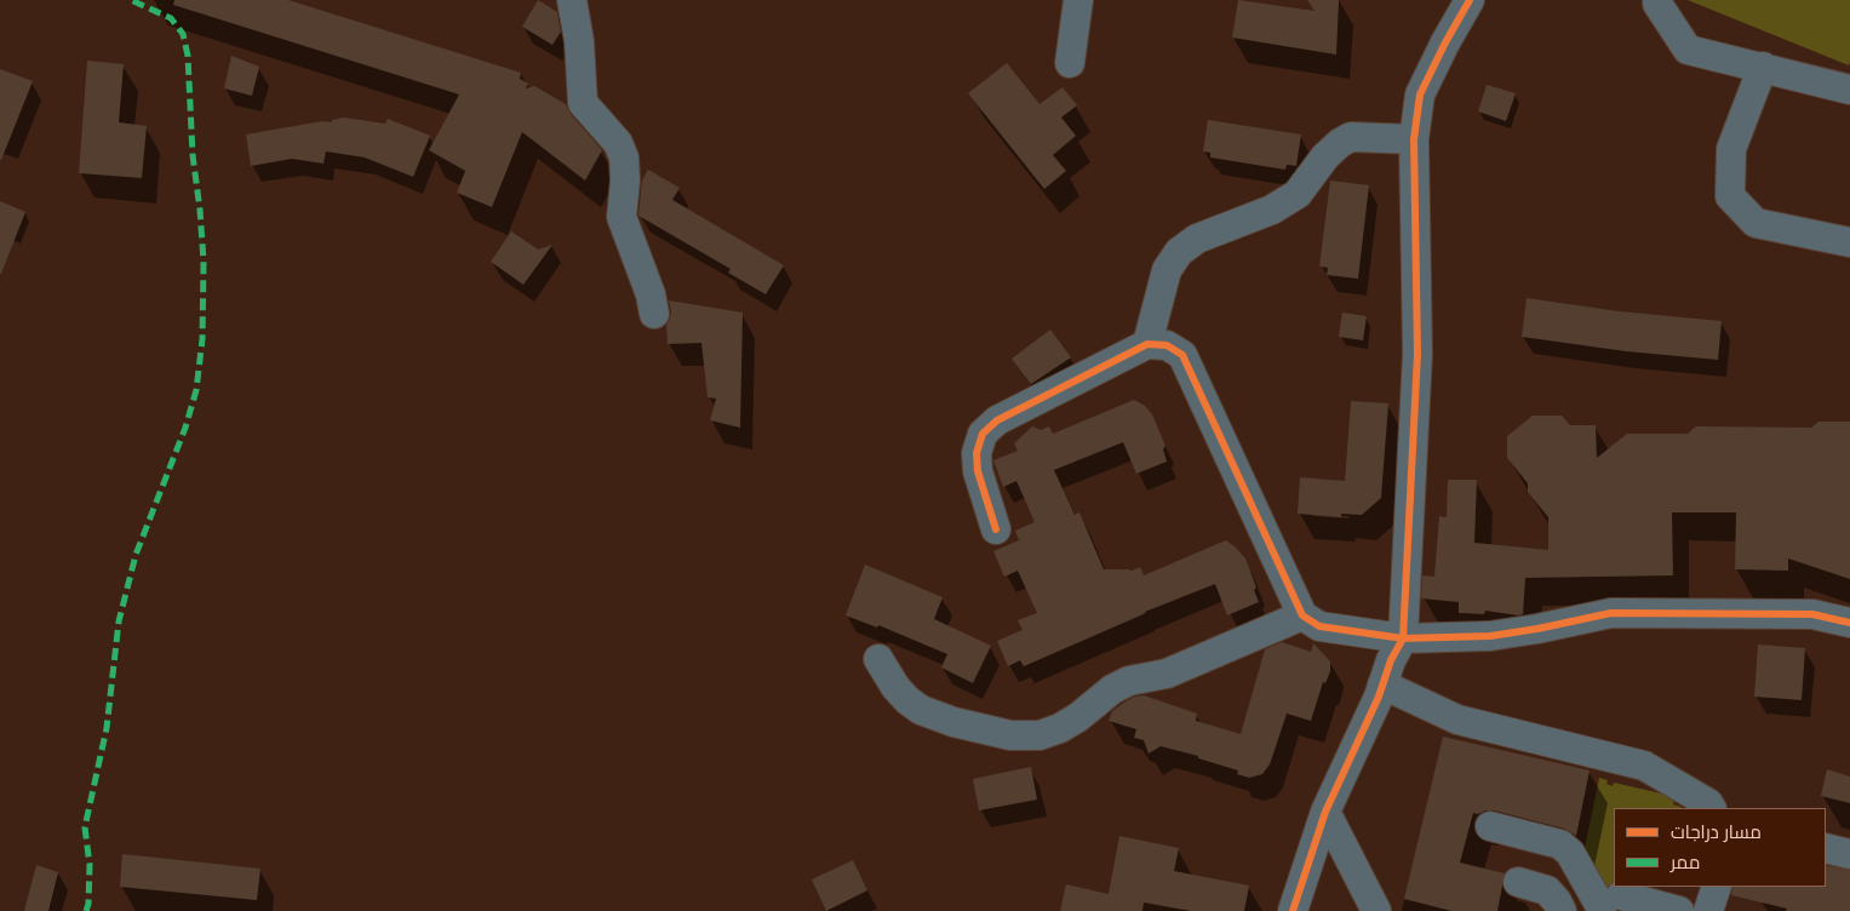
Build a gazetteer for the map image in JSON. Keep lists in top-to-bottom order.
{
  "legend": ["مسار دراجات", "ممر"]
}
